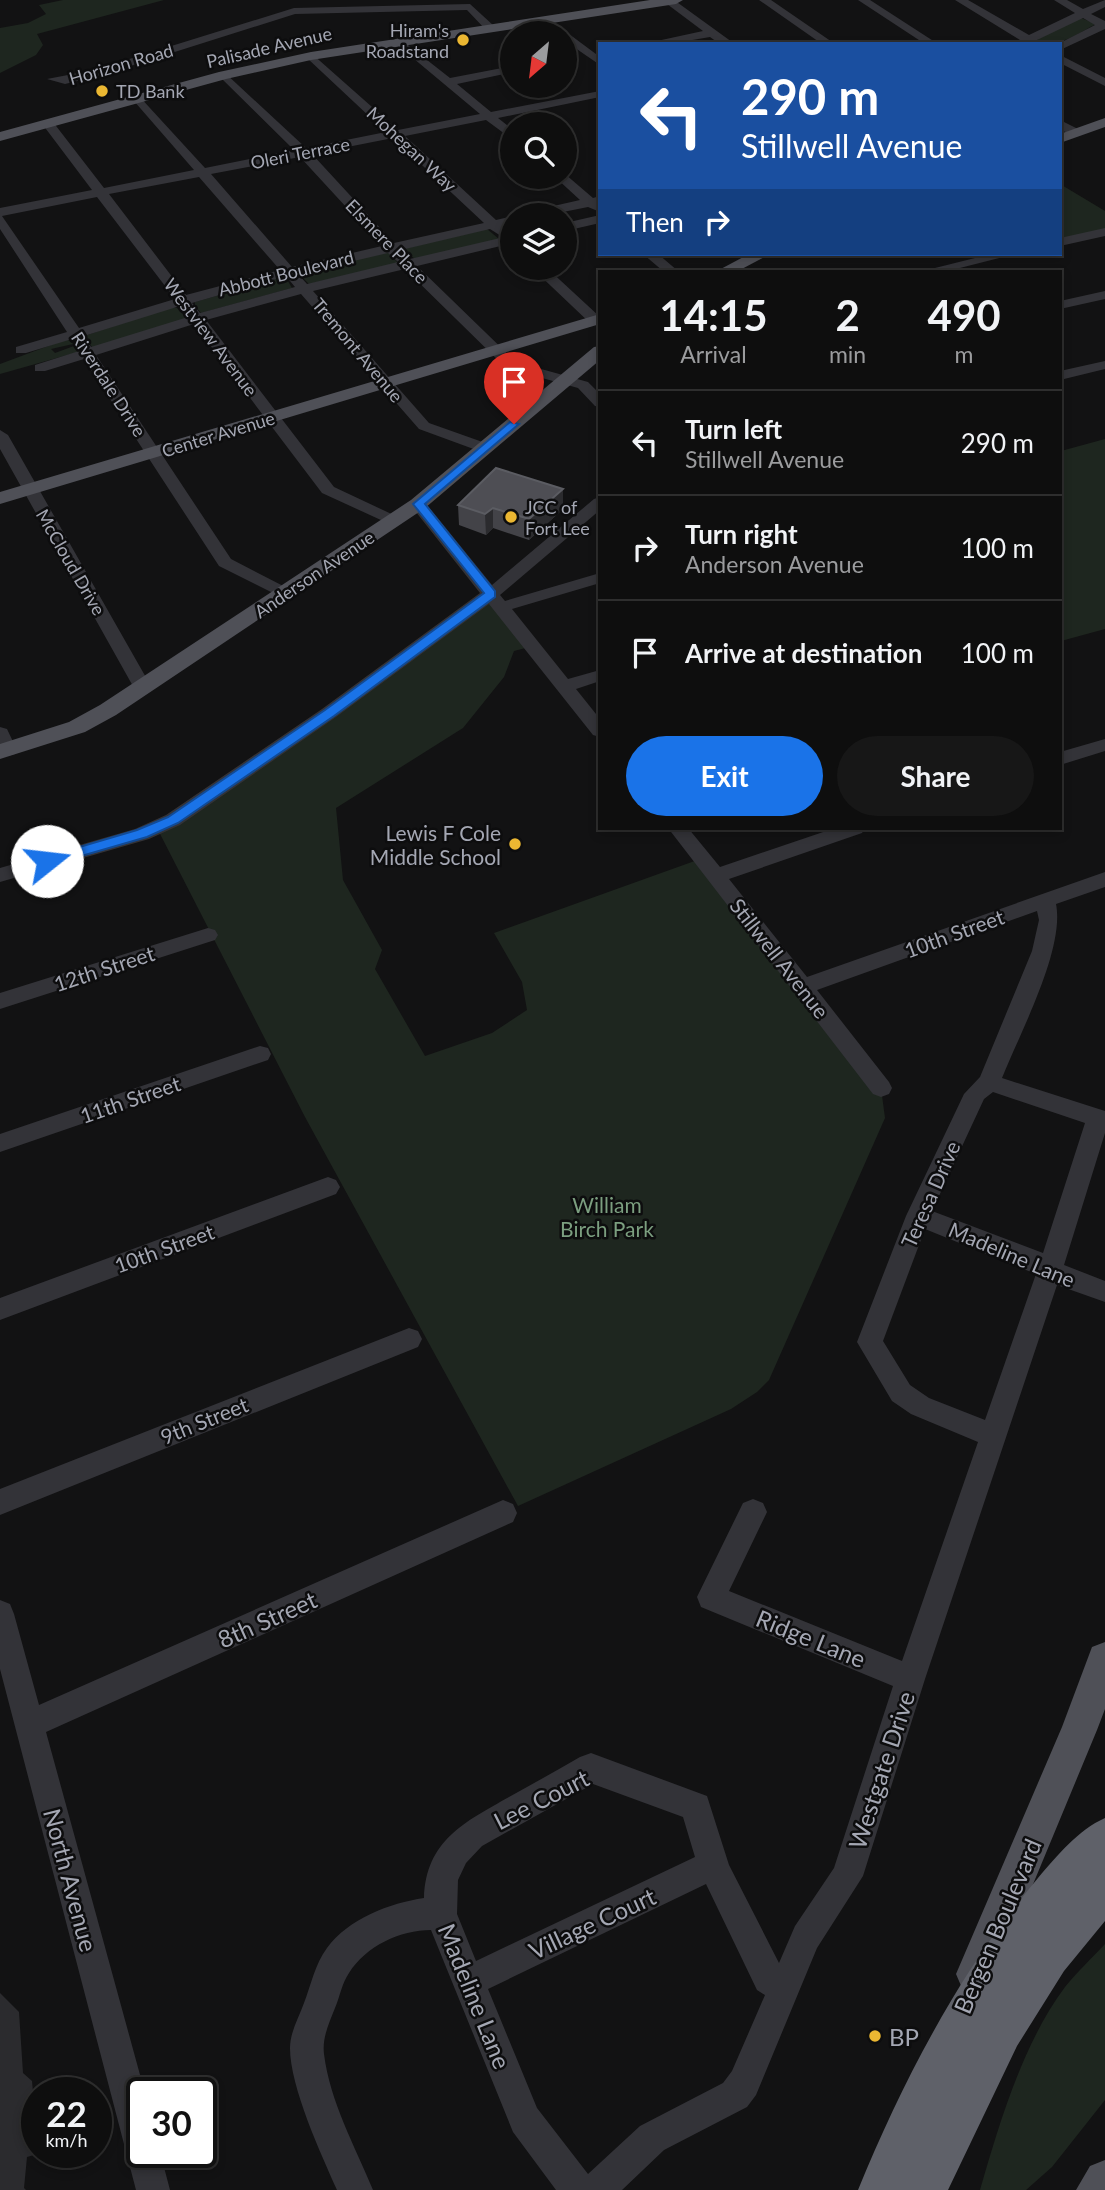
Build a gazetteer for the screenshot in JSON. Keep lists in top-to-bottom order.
{
  "streets": {
    "highway": ["Bergen Boulevard"],
    "main road": ["Palisade Avenue", "Center Avenue", "Anderson Avenue"],
    "street": [
      "Horizon Road",
      "Mohegan Way",
      "Oleri Terrace",
      "Elsmere Place",
      "Abbott Boulevard",
      "Westview Avenue",
      "Tremont Avenue",
      "Riverdale Drive",
      "McCloud Drive",
      "10th Street",
      "Stillwell Avenue",
      "12th Street",
      "11th Street",
      "Teresa Drive",
      "Madeline Lane",
      "9th Street",
      "8th Street",
      "Ridge Lane",
      "Westgate Drive",
      "Lee Court",
      "North Avenue",
      "Village Court"
    ]
  },
  "crossings": [
    ["Palisade Avenue", "Mohegan Way"],
    ["Palisade Avenue", "Elsmere Place"],
    ["Palisade Avenue", "Westview Avenue"],
    ["Palisade Avenue", "Tremont Avenue"],
    ["Mohegan Way", "Oleri Terrace"],
    ["Mohegan Way", "Abbott Boulevard"],
    ["Oleri Terrace", "Elsmere Place"],
    ["Oleri Terrace", "Westview Avenue"],
    ["Oleri Terrace", "Tremont Avenue"],
    ["Elsmere Place", "Abbott Boulevard"],
    ["Elsmere Place", "Center Avenue"],
    ["Abbott Boulevard", "Westview Avenue"],
    ["Abbott Boulevard", "Tremont Avenue"],
    ["Abbott Boulevard", "Riverdale Drive"],
    ["Westview Avenue", "Center Avenue"],
    ["Westview Avenue", "Anderson Avenue"],
    ["Tremont Avenue", "Center Avenue"],
    ["Tremont Avenue", "Anderson Avenue"],
    ["Riverdale Drive", "Center Avenue"],
    ["Riverdale Drive", "Anderson Avenue"],
    ["Center Avenue", "McCloud Drive"],
    ["McCloud Drive", "Anderson Avenue"],
    ["10th Street", "Stillwell Avenue"],
    ["10th Street", "Teresa Drive"],
    ["Teresa Drive", "Madeline Lane"],
    ["Teresa Drive", "Westgate Drive"],
    ["Madeline Lane", "Westgate Drive"],
    ["Madeline Lane", "Lee Court"],
    ["Madeline Lane", "Village Court"],
    ["8th Street", "North Avenue"],
    ["Ridge Lane", "Westgate Drive"],
    ["Lee Court", "Village Court"]
  ],
  "parks": ["William Birch Park"],
  "places": [
    "Hiram's Roadstand",
    "TD Bank",
    "JCC of Fort Lee",
    "Lewis F Cole Middle School",
    "BP"
  ],
  "north": "bottom left",
  "page": {
    "turn": ["290 m", "Stillwell Avenue"],
    "then": "Then",
    "eta": [
      "14:15",
      "Arrival",
      "2",
      "min",
      "490",
      "m"
    ],
    "list": [
      {
        "name": "Turn left",
        "note": "Stillwell Avenue",
        "value": "290 m"
      },
      {
        "name": "Turn right",
        "note": "Anderson Avenue",
        "value": "100 m"
      },
      {
        "name": "Arrive at destination",
        "value": "100 m"
      }
    ],
    "buttons": ["Exit", "Share"],
    "speed": "22 km/h",
    "limit": "30"
  }
}
